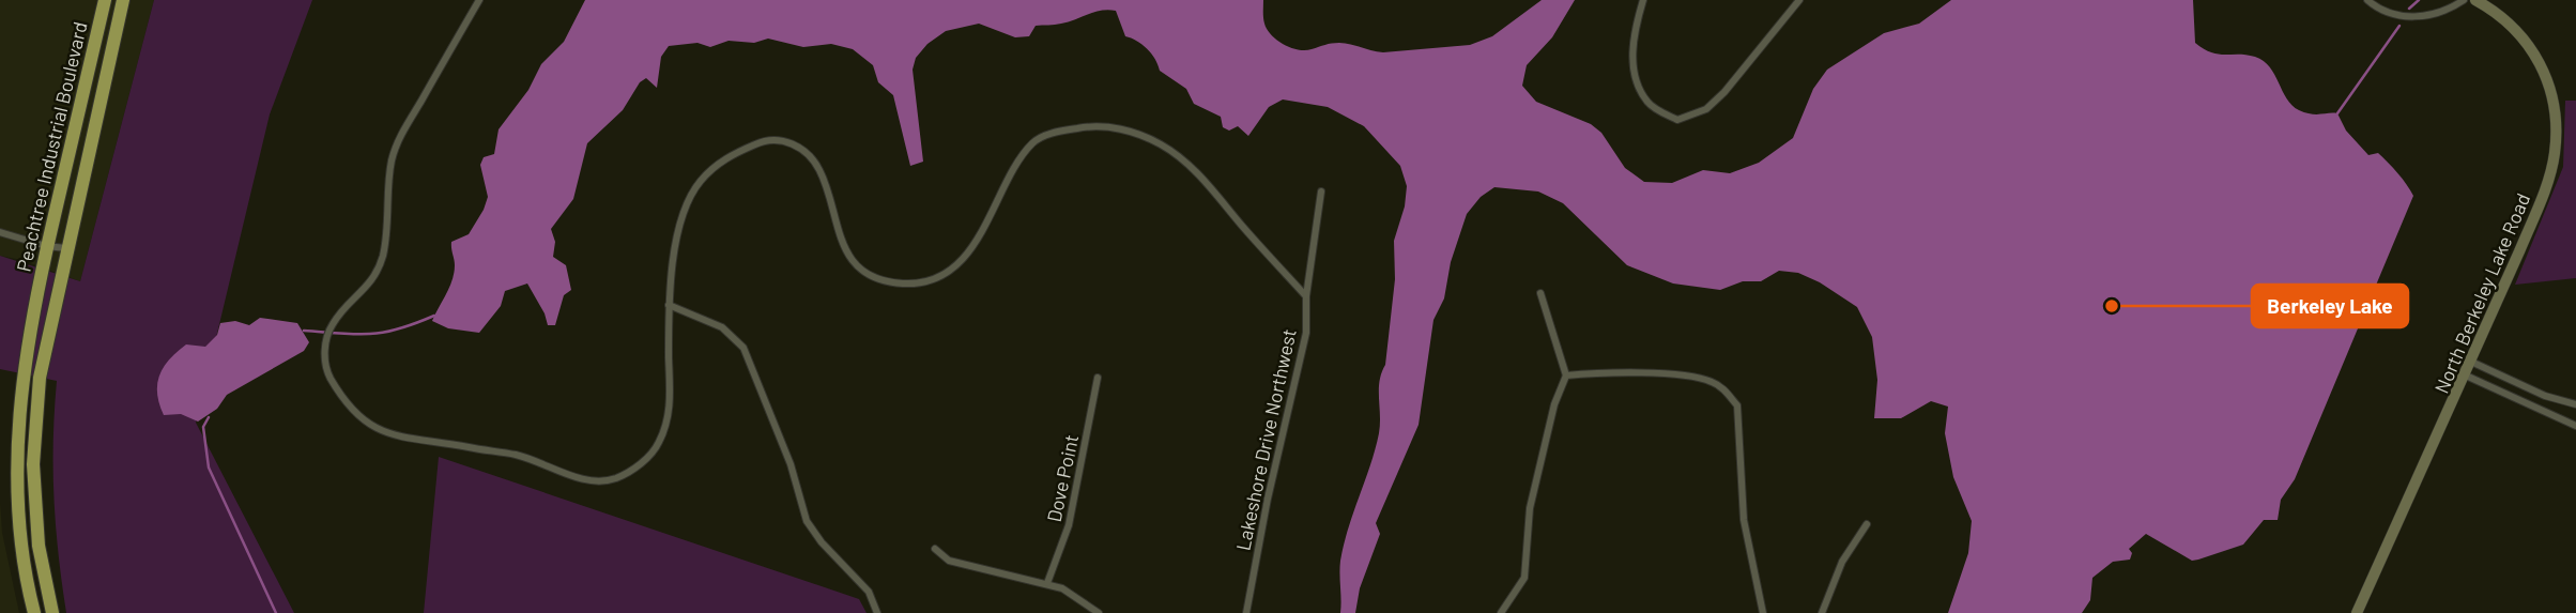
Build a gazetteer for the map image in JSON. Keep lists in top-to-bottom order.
{
  "streets": {
    "highway": ["Peachtree Industrial Boulevard"],
    "street": ["North Berkeley Lake Road", "Lakeshore Drive Northwest", "Dove Point"]
  },
  "places": ["Berkeley Lake"]
}
